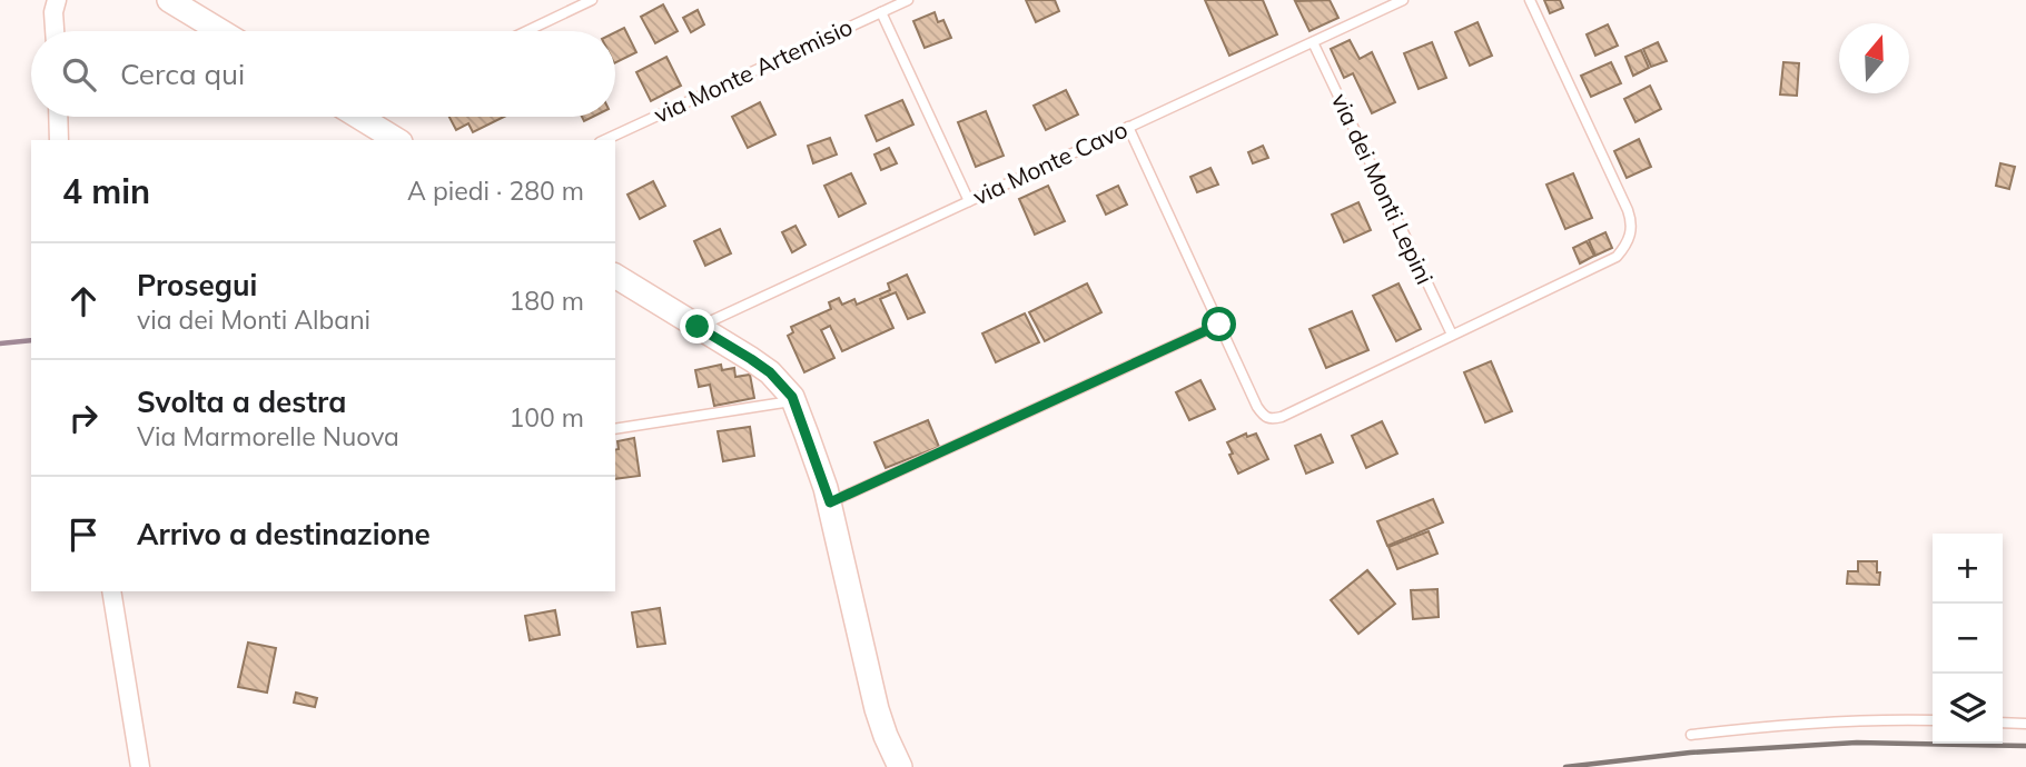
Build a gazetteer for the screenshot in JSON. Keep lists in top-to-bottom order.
{
  "streets": {
    "lane": ["via Monte Artemisio", "via Monte Cavo", "via dei Monti Lepini"]
  },
  "crossings": [
    ["via Monte Cavo", "via dei Monti Lepini"]
  ],
  "north": "top",
  "page": {
    "search": "Cerca qui",
    "heading": ["4 min", "A piedi · 280 m"],
    "list": [
      ["Prosegui", "via dei Monti Albani", "180 m"],
      ["Svolta a destra", "Via Marmorelle Nuova", "100 m"],
      "Arrivo a destinazione"
    ],
    "map_buttons": ["+", "−"]
  }
}
